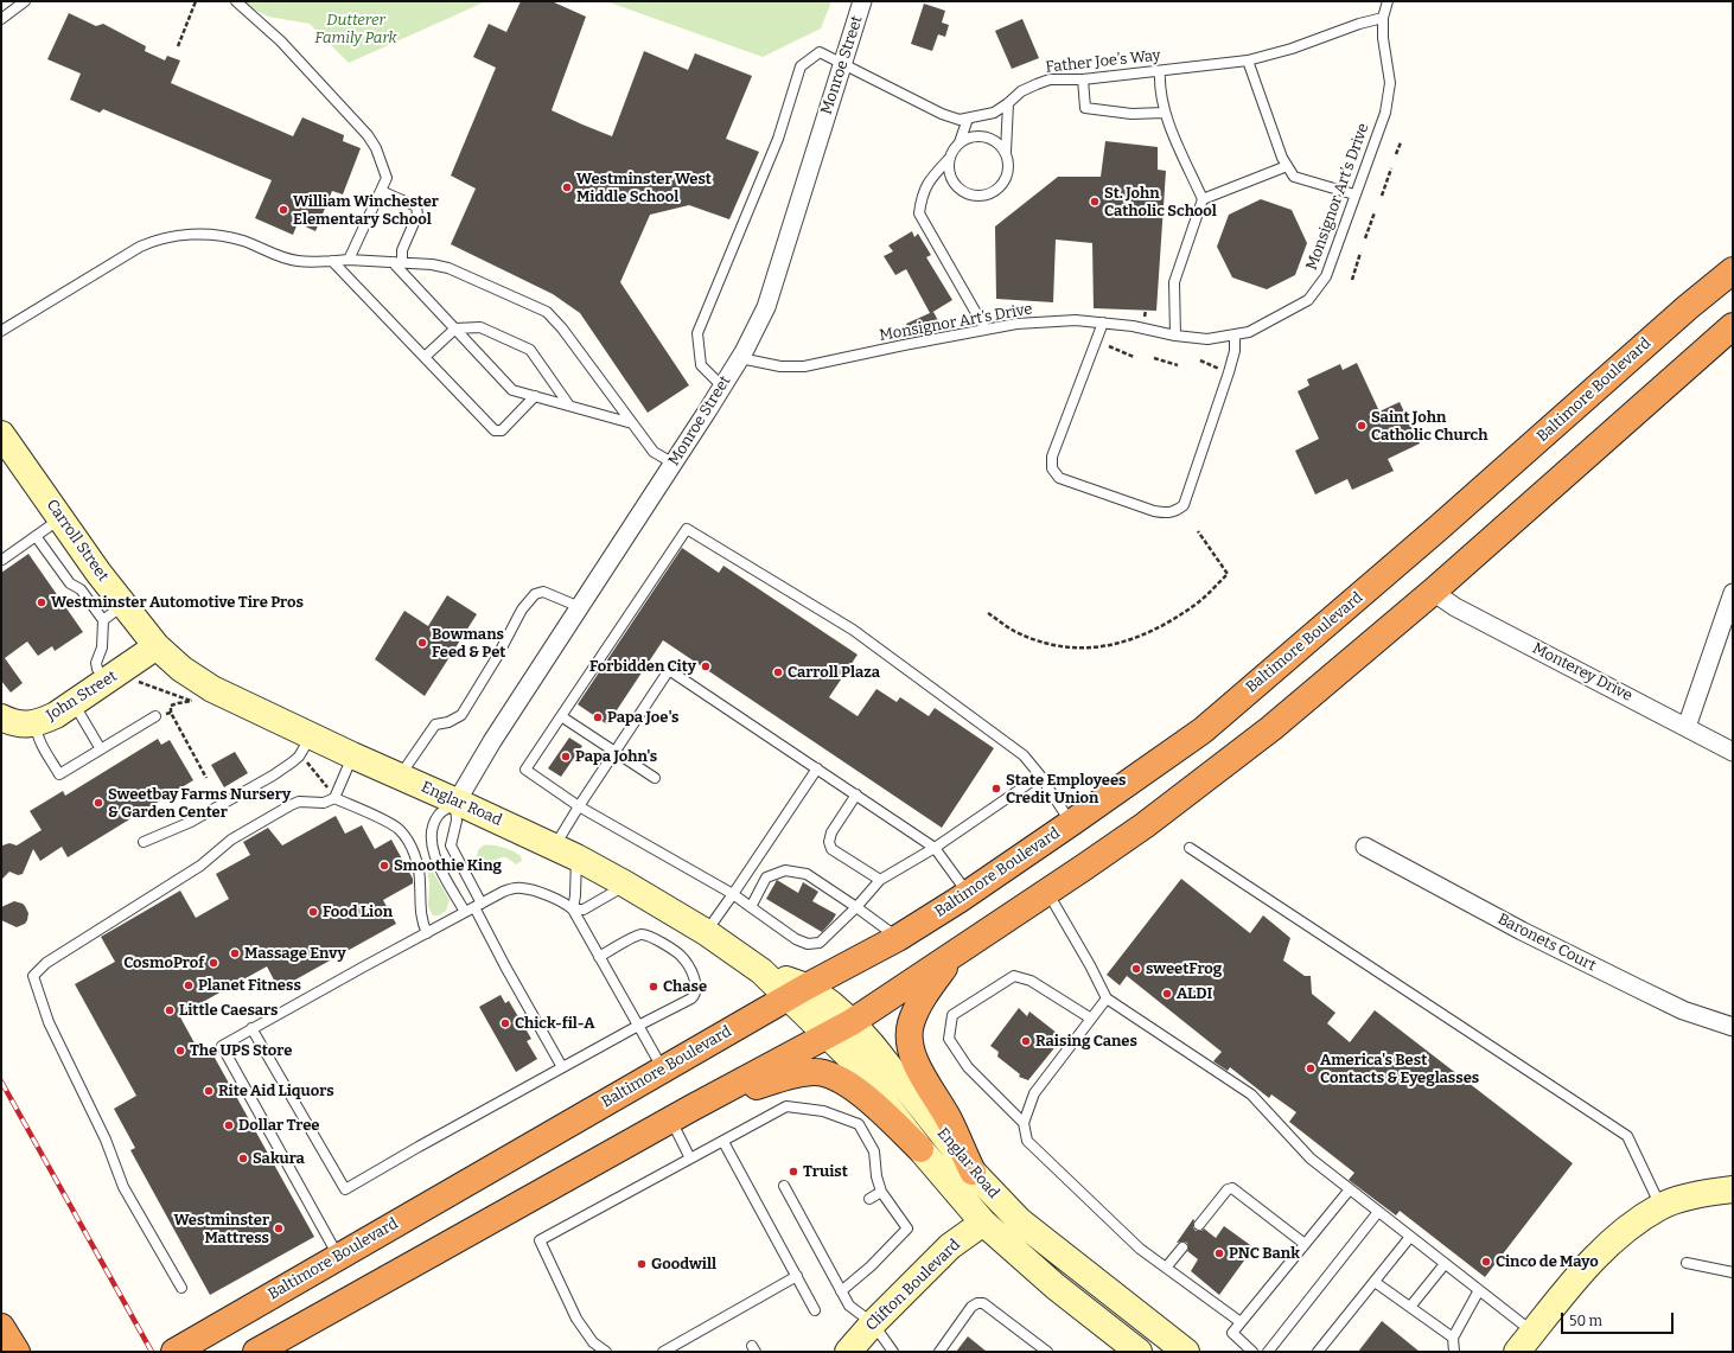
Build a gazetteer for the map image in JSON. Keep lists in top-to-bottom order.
{
  "streets": {
    "highway": ["Baltimore Boulevard"],
    "street": [
      "Monroe Street",
      "Carroll Street",
      "Monterey Drive",
      "John Street",
      "Englar Road",
      "Baronets Court",
      "Clifton Boulevard"
    ],
    "lane": ["Father Joe’s Way", "Monsignor Art’s Drive"]
  },
  "crossings": [
    ["Father Joe’s Way", "Monroe Street"],
    ["Father Joe’s Way", "Monsignor Art’s Drive"],
    ["Monroe Street", "Monsignor Art’s Drive"],
    ["Monroe Street", "Englar Road"],
    ["Baltimore Boulevard", "Englar Road"],
    ["Carroll Street", "John Street"],
    ["Carroll Street", "Englar Road"],
    ["John Street", "Englar Road"],
    ["Englar Road", "Clifton Boulevard"]
  ],
  "parks": ["Dutterer Family Park"],
  "places": [
    "Westminster West Middle School",
    "St. John Catholic School",
    "William Winchester Elementary School",
    "Saint John Catholic Church",
    "Westminster Automotive Tire Pros",
    "Bowmans Feed & Pet",
    "Forbidden City",
    "Carroll Plaza",
    "Papa Joe's",
    "Papa John's",
    "State Employees Credit Union",
    "Sweetbay Farms Nursery & Garden Center",
    "Smoothie King",
    "Food Lion",
    "Massage Envy",
    "CosmoProf",
    "sweetFrog",
    "Planet Fitness",
    "Chase",
    "ALDI",
    "Little Caesars",
    "Chick-fil-A",
    "Raising Canes",
    "The UPS Store",
    "America's Best Contacts & Eyeglasses",
    "Rite Aid Liquors",
    "Dollar Tree",
    "Sakura",
    "Truist",
    "Westminster Mattress",
    "PNC Bank",
    "Cinco de Mayo",
    "Goodwill"
  ],
  "scale_bar": "50 m"
}
